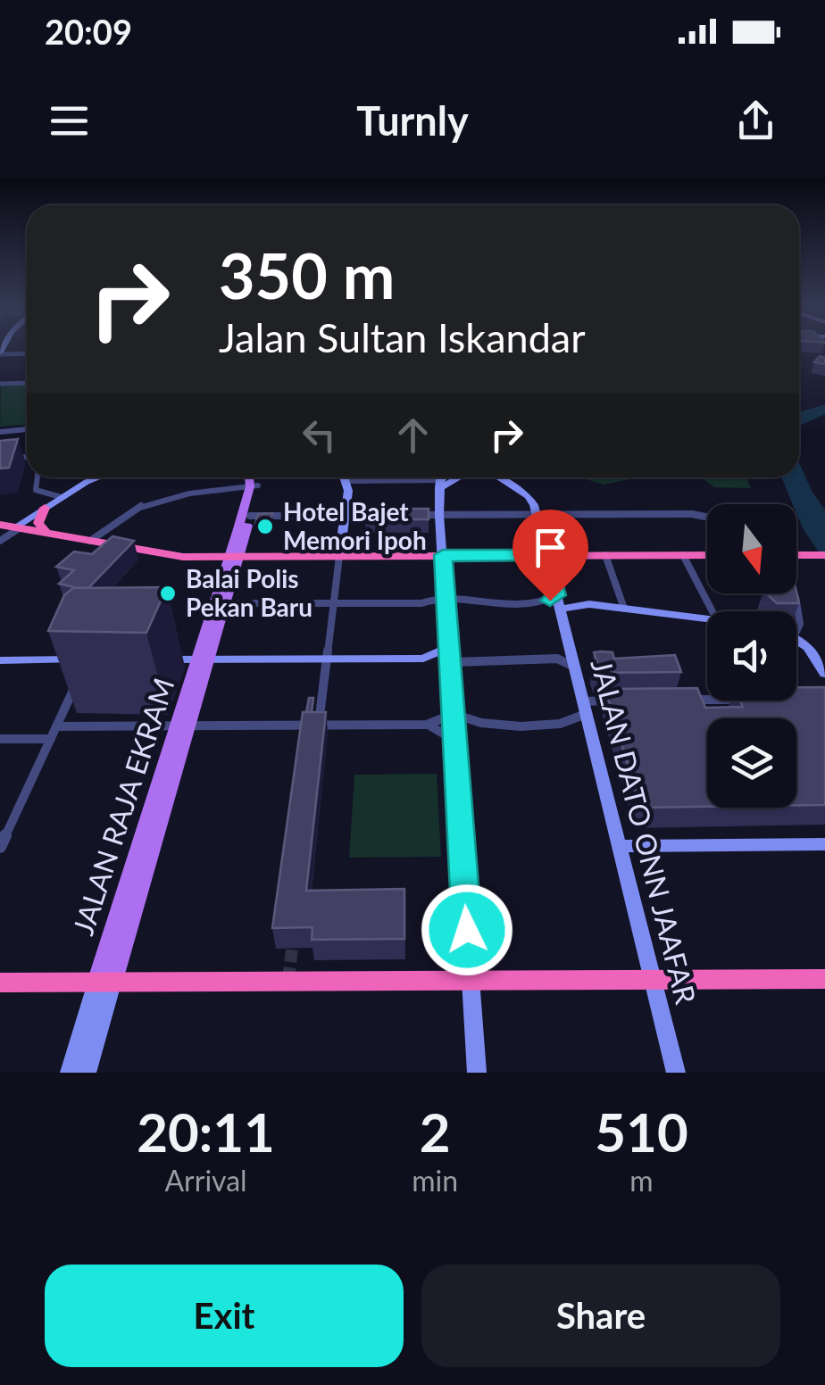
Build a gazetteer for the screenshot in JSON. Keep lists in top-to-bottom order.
{
  "streets": {
    "main road": ["JALAN RAJA EKRAM"],
    "street": ["JALAN DATO ONN JAAFAR"]
  },
  "places": ["Hotel Bajet Memori Ipoh", "Balai Polis Pekan Baru"],
  "north": "bottom",
  "page": {
    "status": "20:09",
    "header": "Turnly",
    "turn": ["350 m", "Jalan Sultan Iskandar"],
    "eta": [
      "20:11",
      "Arrival",
      "2",
      "min",
      "510",
      "m"
    ],
    "buttons": ["Exit", "Share"]
  }
}
